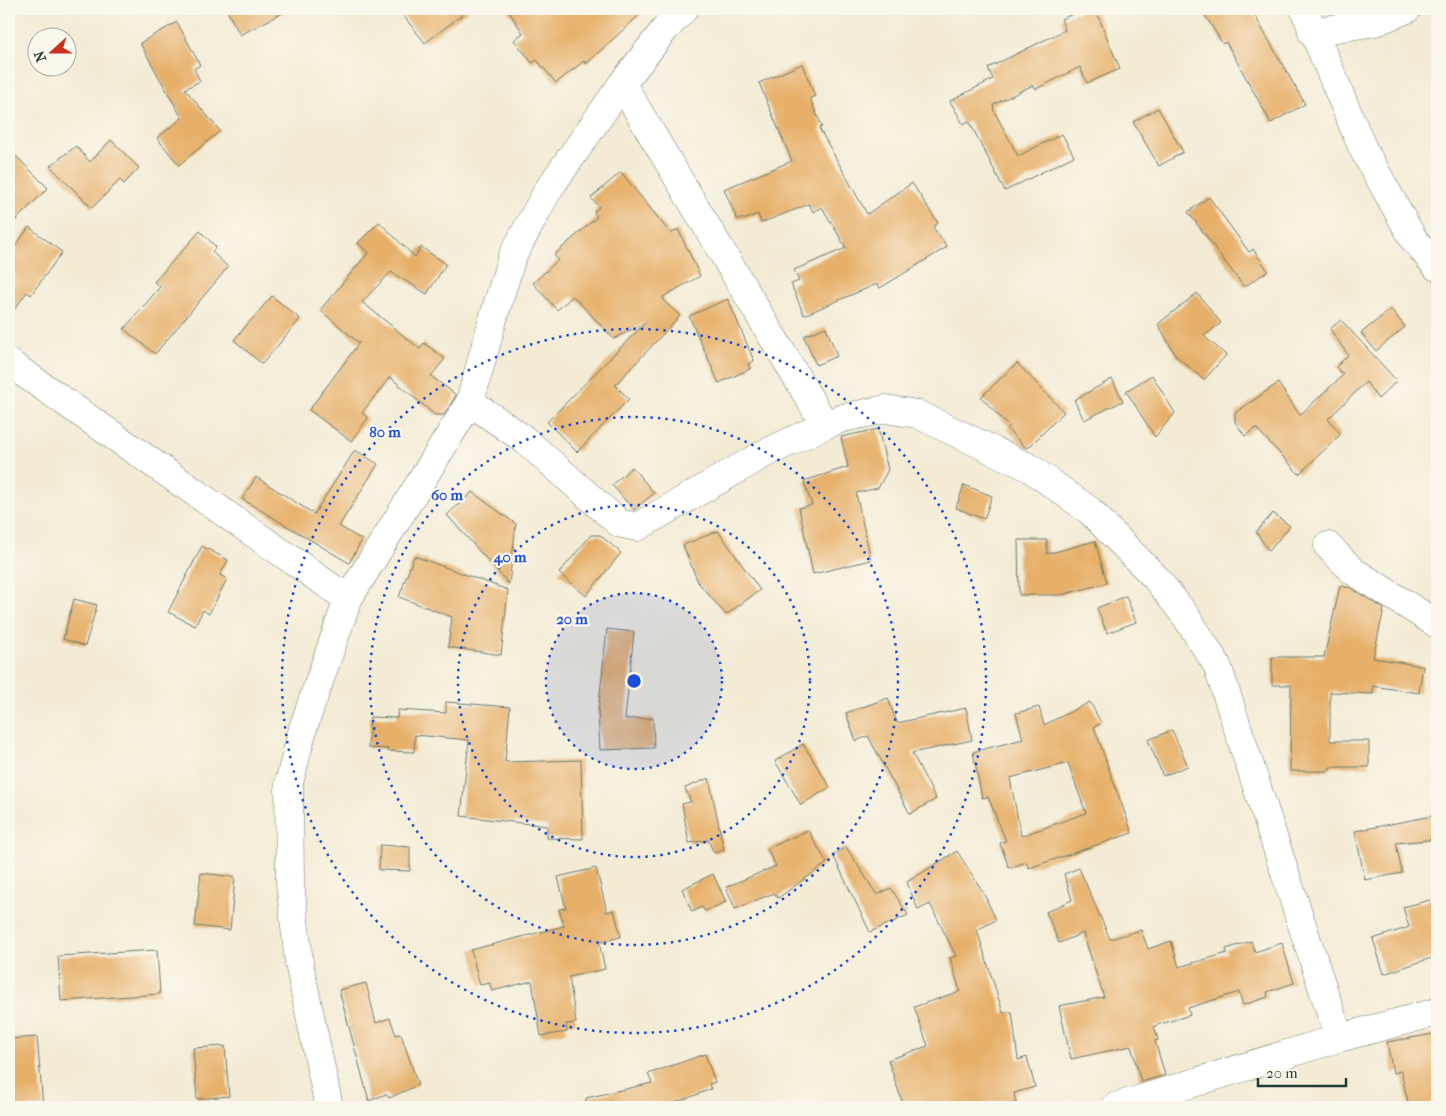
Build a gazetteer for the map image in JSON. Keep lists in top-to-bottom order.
{
  "scale_bar": "20 m",
  "north": "left",
  "rings": [
    "80 m",
    "60 m",
    "40 m",
    "20 m"
  ]
}
